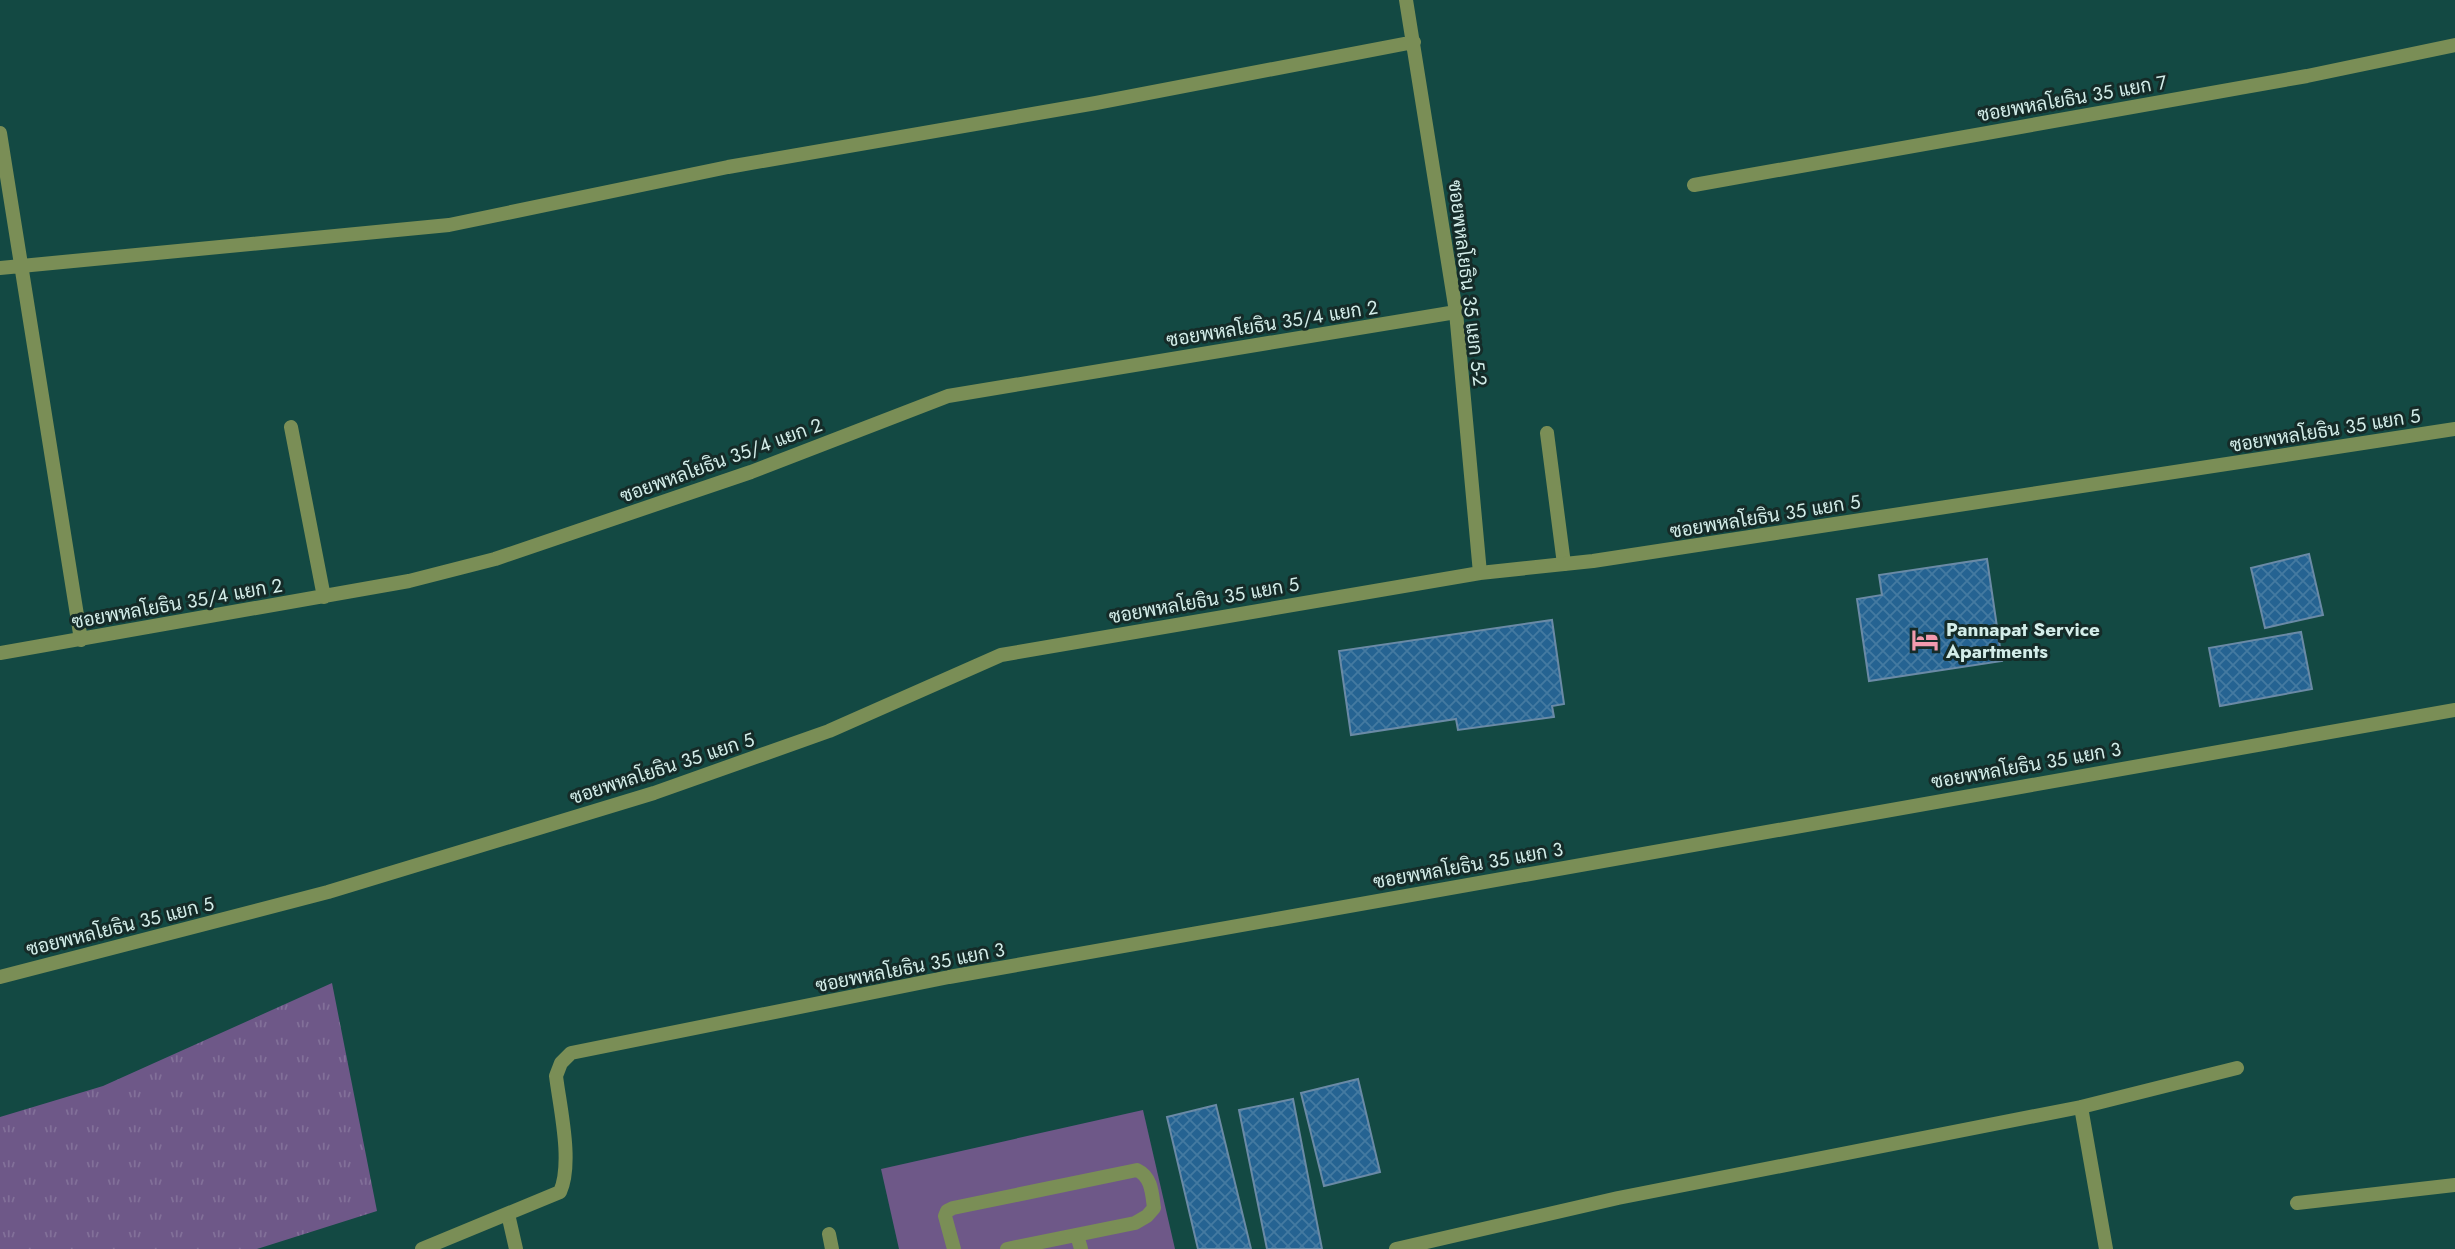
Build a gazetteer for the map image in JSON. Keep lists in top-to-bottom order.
{
  "streets": {
    "street": [
      "ซอยพหลโยธิน 35 แยก 7",
      "ซอยพหลโยธิน 35 แยก 5-2",
      "ซอยพหลโยธิน 35/4 แยก 2",
      "ซอยพหลโยธิน 35 แยก 5",
      "ซอยพหลโยธิน 35 แยก 3"
    ]
  },
  "crossings": [
    ["ซอยพหลโยธิน 35 แยก 5-2", "ซอยพหลโยธิน 35/4 แยก 2"],
    ["ซอยพหลโยธิน 35 แยก 5-2", "ซอยพหลโยธิน 35 แยก 5"]
  ],
  "places": {
    "hotel": ["Pannapat Service Apartments"]
  }
}
